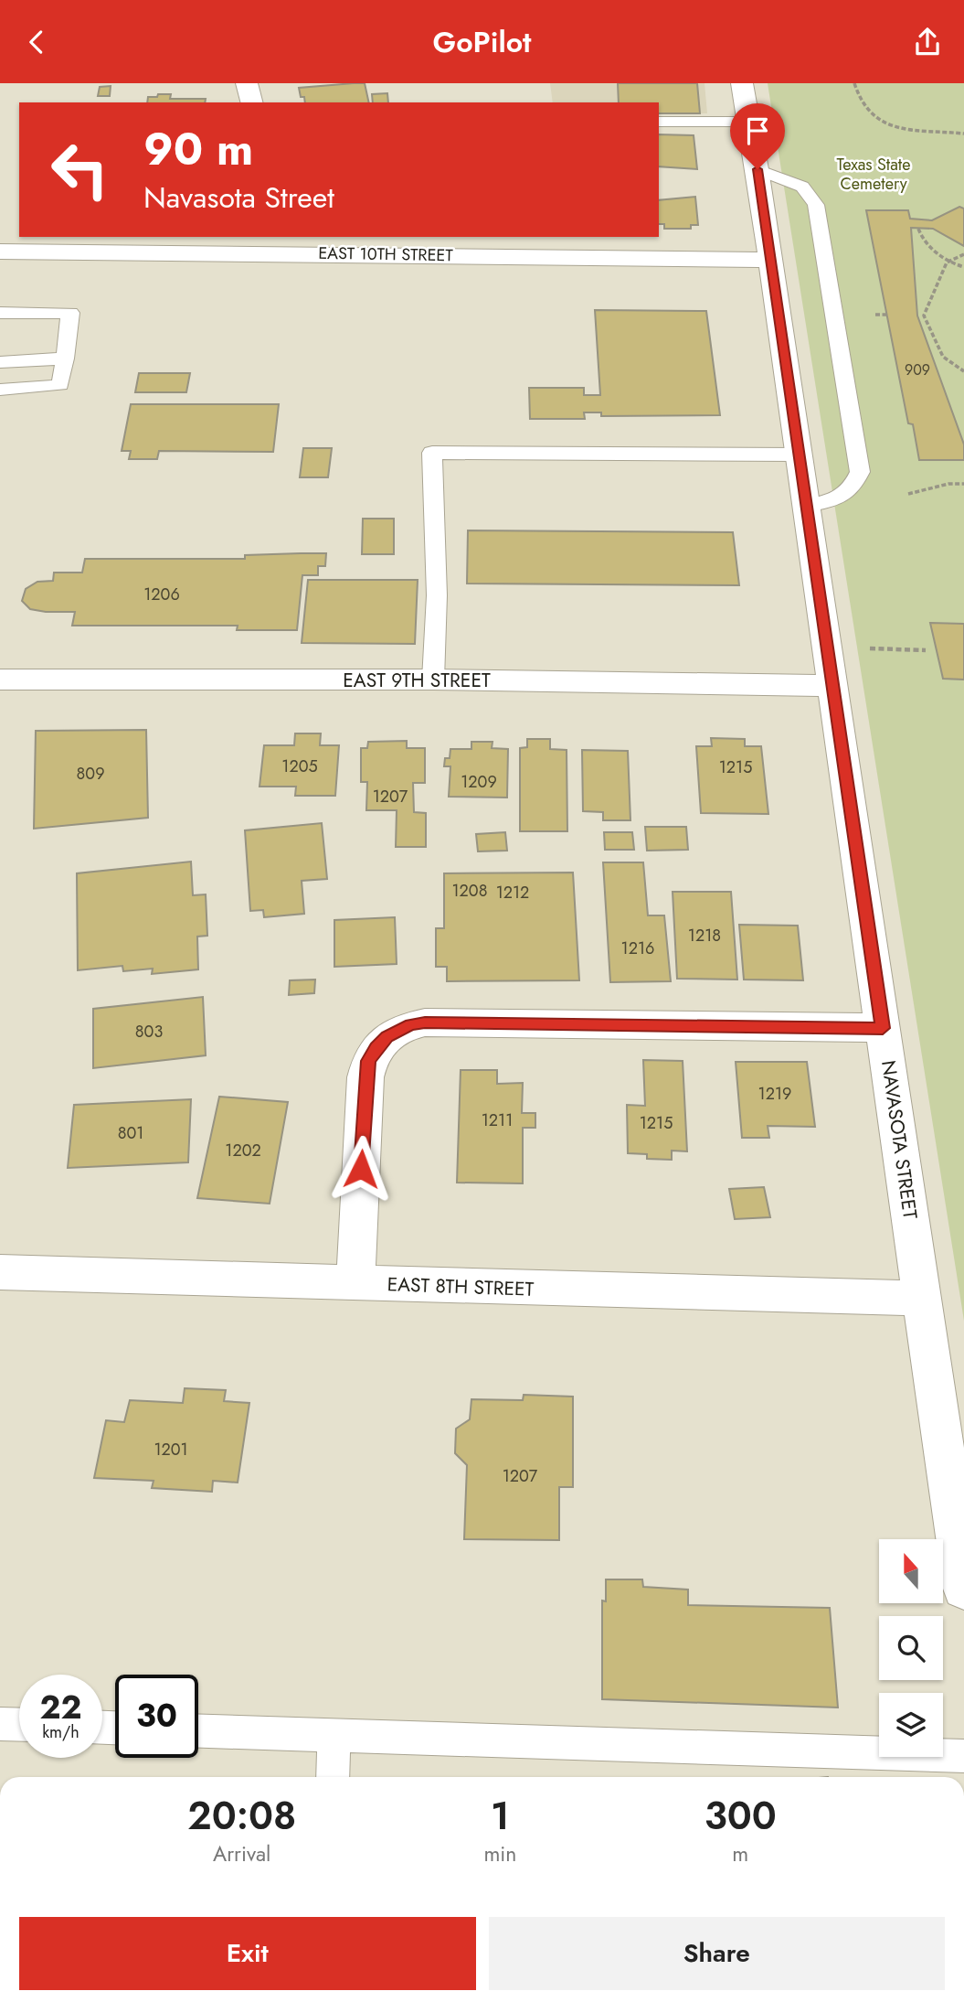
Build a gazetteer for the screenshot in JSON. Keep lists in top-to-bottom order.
{
  "streets": {
    "street": [
      "EAST 10TH STREET",
      "EAST 9TH STREET",
      "NAVASOTA STREET",
      "EAST 8TH STREET"
    ]
  },
  "crossings": [
    ["EAST 10TH STREET", "NAVASOTA STREET"],
    ["EAST 9TH STREET", "NAVASOTA STREET"],
    ["NAVASOTA STREET", "EAST 8TH STREET"]
  ],
  "parks": ["Texas State Cemetery"],
  "house_numbers": [
    "909",
    "1206",
    "1205",
    "1215",
    "809",
    "1209",
    "1207",
    "1208",
    "1212",
    "1218",
    "1216",
    "803",
    "1219",
    "1211",
    "1215",
    "801",
    "1202",
    "1201",
    "1207"
  ],
  "north": "top",
  "page": {
    "header": "GoPilot",
    "turn": ["90 m", "Navasota Street"],
    "speed": "22 km/h",
    "limit": "30",
    "eta": [
      "20:08",
      "Arrival",
      "1",
      "min",
      "300",
      "m"
    ],
    "buttons": ["Exit", "Share"]
  }
}
